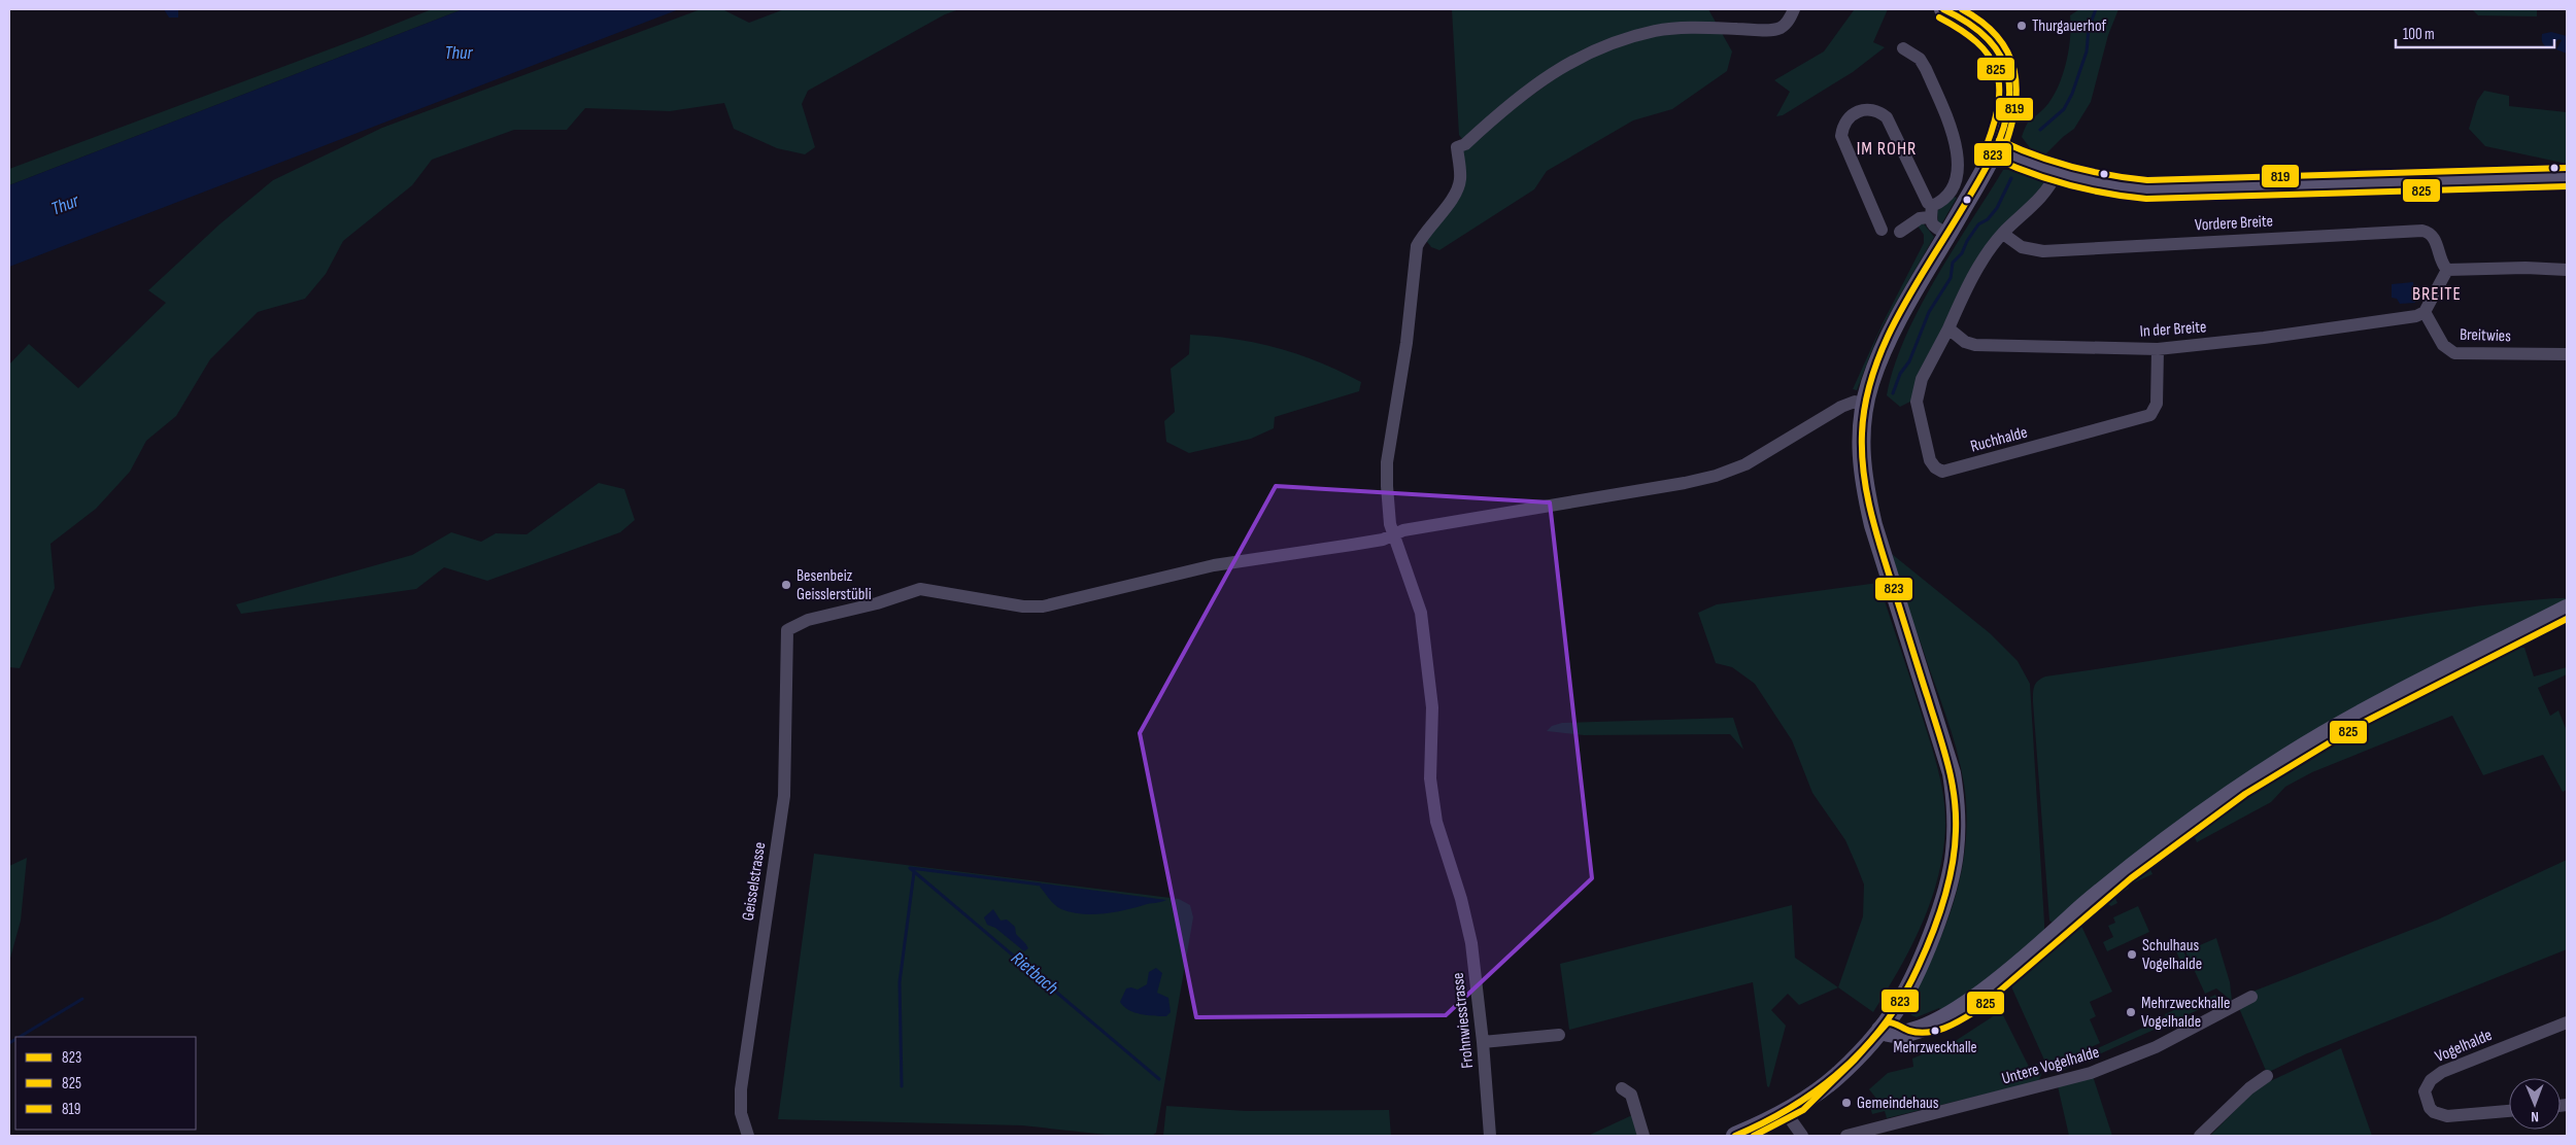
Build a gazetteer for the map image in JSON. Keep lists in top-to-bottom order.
{
  "streets": {
    "street": [
      "Vordere Breite",
      "In der Breite",
      "Breitwies",
      "Ruchhalde",
      "Geisselstrasse",
      "Frohnwiesstrasse",
      "Vogelhalde",
      "Untere Vogelhalde"
    ]
  },
  "crossings": [
    ["In der Breite", "Breitwies"],
    ["In der Breite", "Ruchhalde"],
    ["Geisselstrasse", "Frohnwiesstrasse"]
  ],
  "districts": ["IM ROHR", "BREITE"],
  "water": ["Thur", "Rietbach"],
  "places": [
    "Thurgauerhof",
    "Besenbeiz Geisslerstübli",
    "Schulhaus Vogelhalde",
    "Mehrzweckhalle Vogelhalde",
    "Mehrzweckhalle",
    "Gemeindehaus"
  ],
  "lines": ["transit line 823", "transit line 819", "transit line 825"],
  "legend": ["823", "825", "819"],
  "scale_bar": "100 m",
  "north": "bottom"
}
